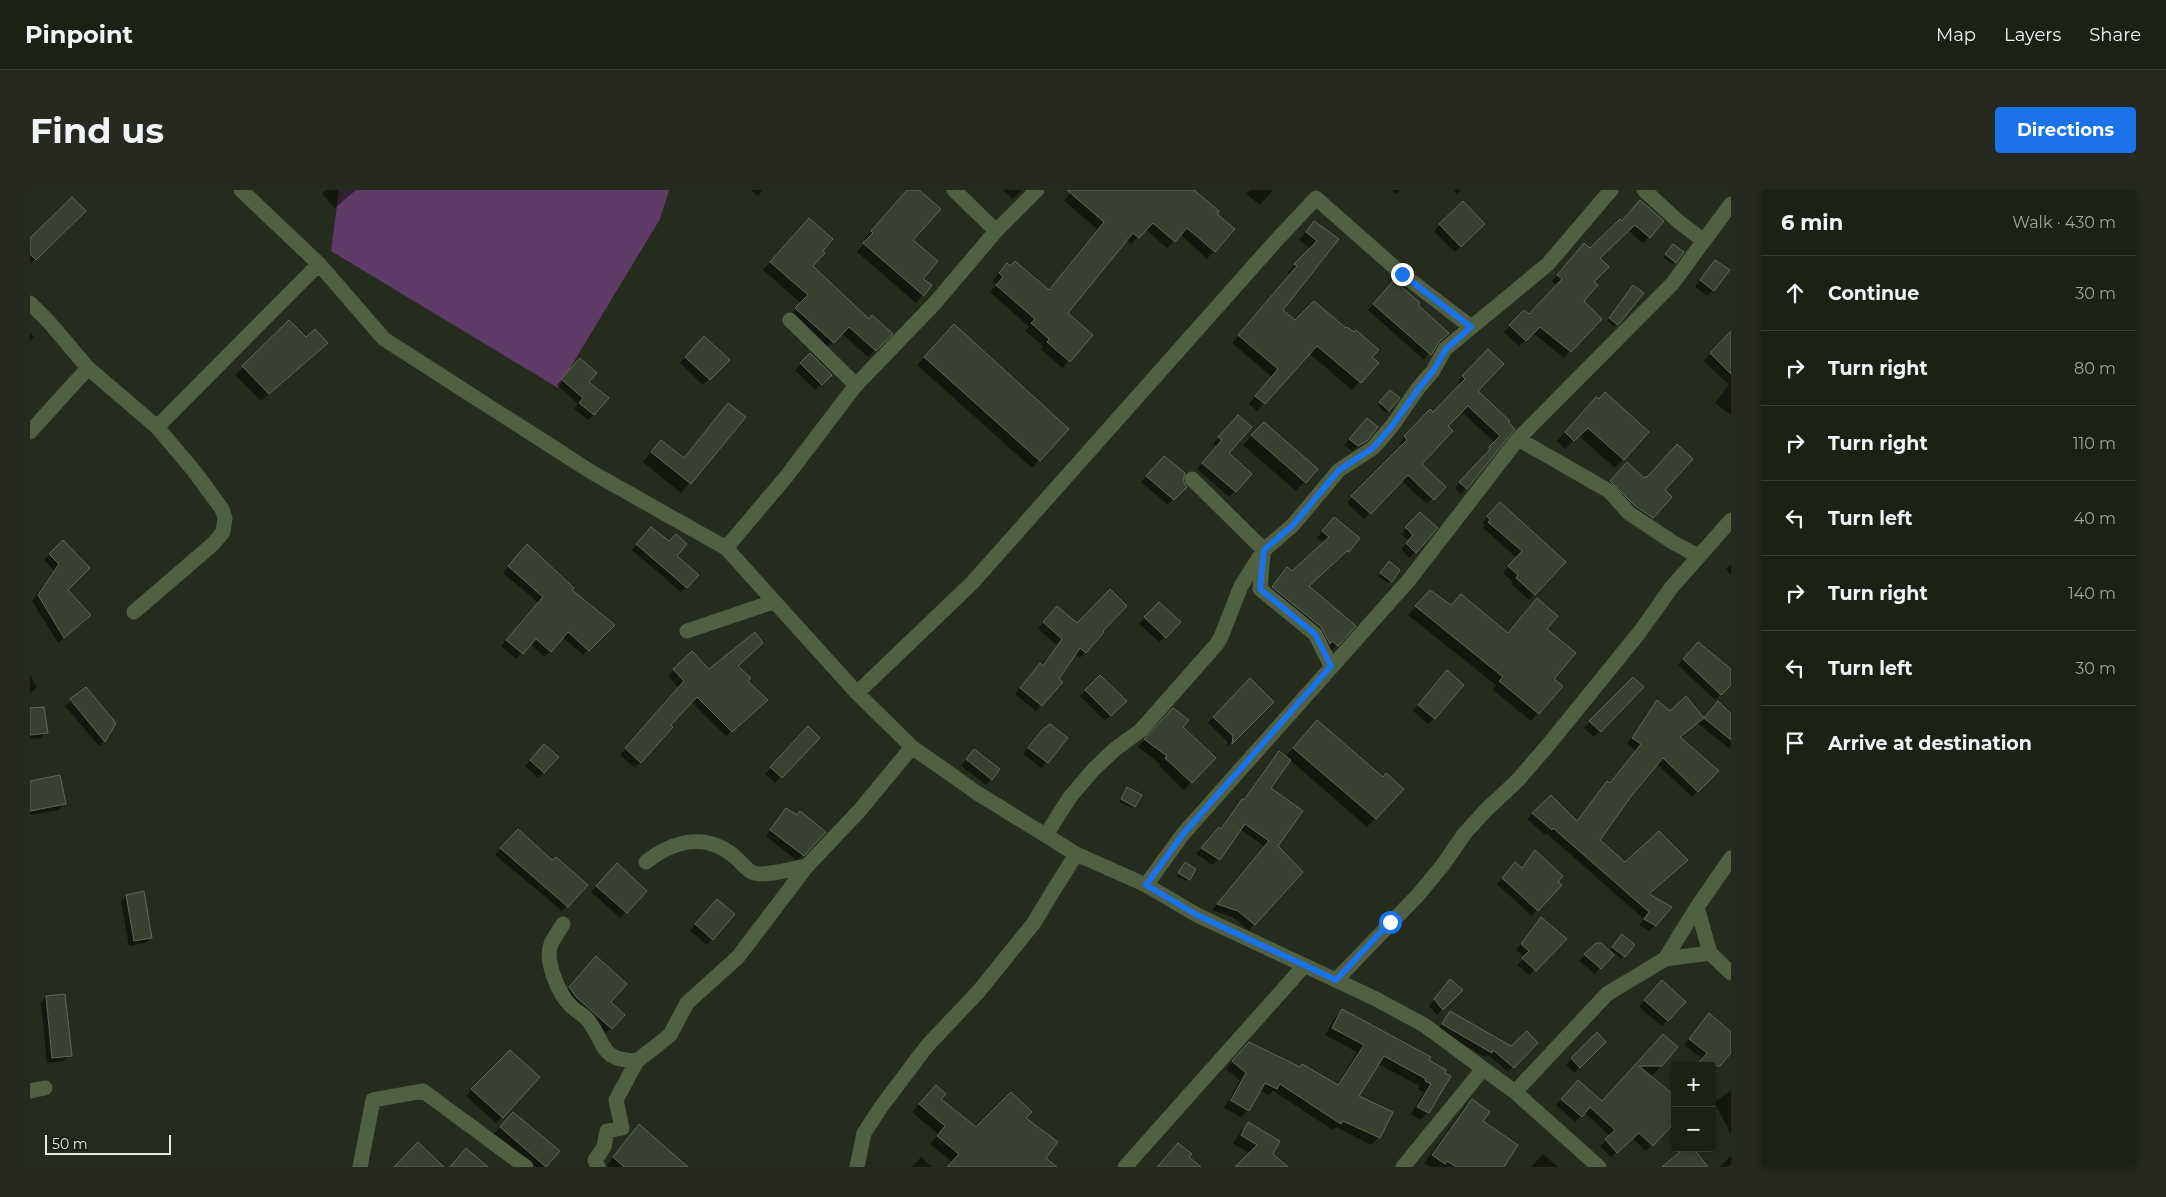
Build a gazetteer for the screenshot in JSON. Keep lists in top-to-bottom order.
{
  "scale_bar": "50 m",
  "page": {
    "header": "Pinpoint",
    "nav": ["Map", "Layers", "Share"],
    "buttons": "Directions",
    "title": "Find us",
    "heading": ["6 min", "Walk · 430 m"],
    "list": [
      ["Continue", "30 m"],
      ["Turn right", "80 m"],
      ["Turn right", "110 m"],
      ["Turn left", "40 m"],
      ["Turn right", "140 m"],
      ["Turn left", "30 m"],
      "Arrive at destination"
    ],
    "map_buttons": ["+", "−"],
    "scale": "50 m"
  }
}
